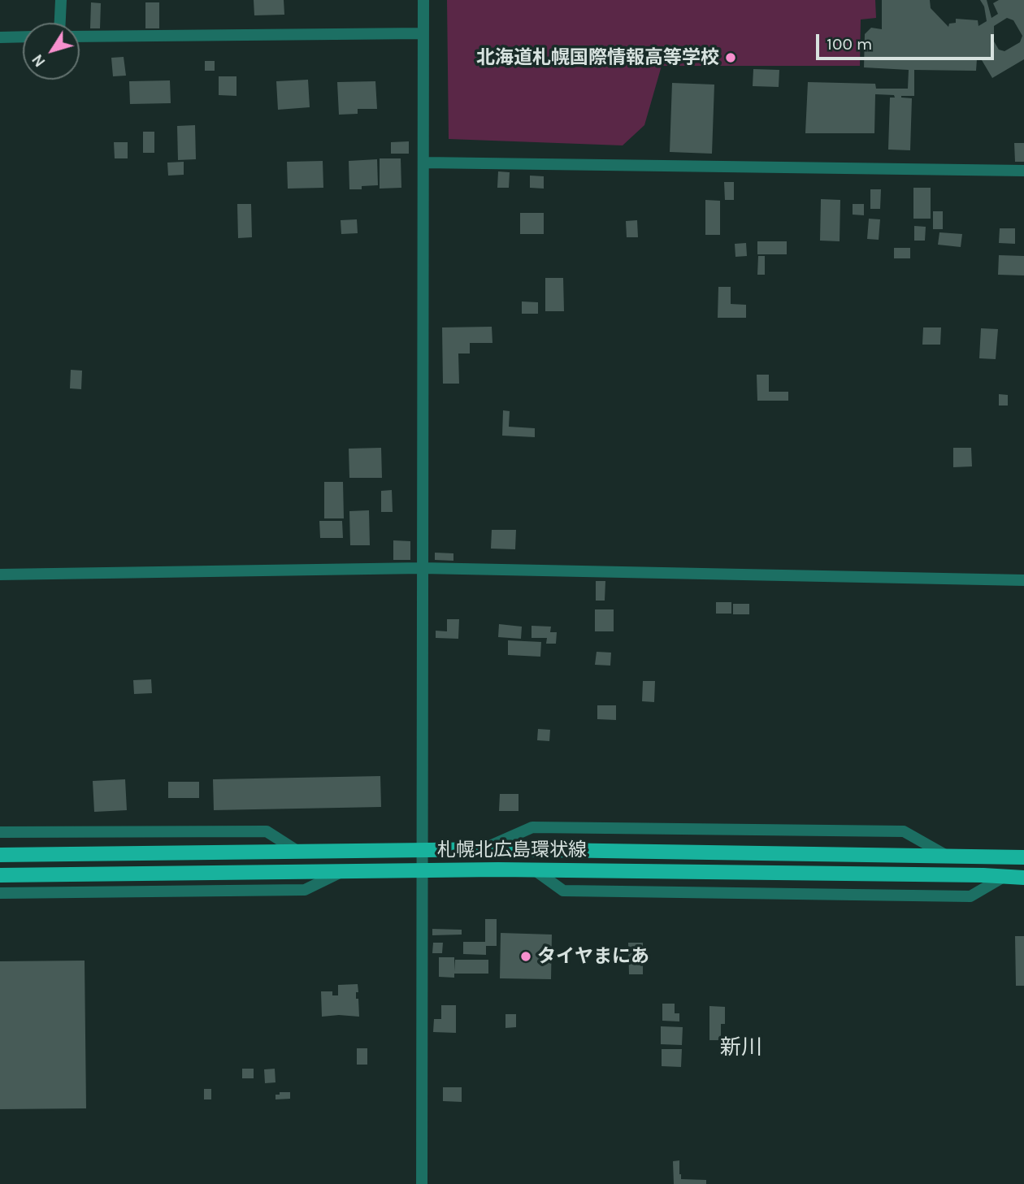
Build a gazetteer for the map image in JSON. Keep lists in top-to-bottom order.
{
  "streets": {
    "main road": ["札幌北広島環状線"]
  },
  "districts": ["新川"],
  "places": ["北海道札幌国際情報高等学校", "タイヤまにあ"],
  "scale_bar": "100 m",
  "north": "bottom left"
}
